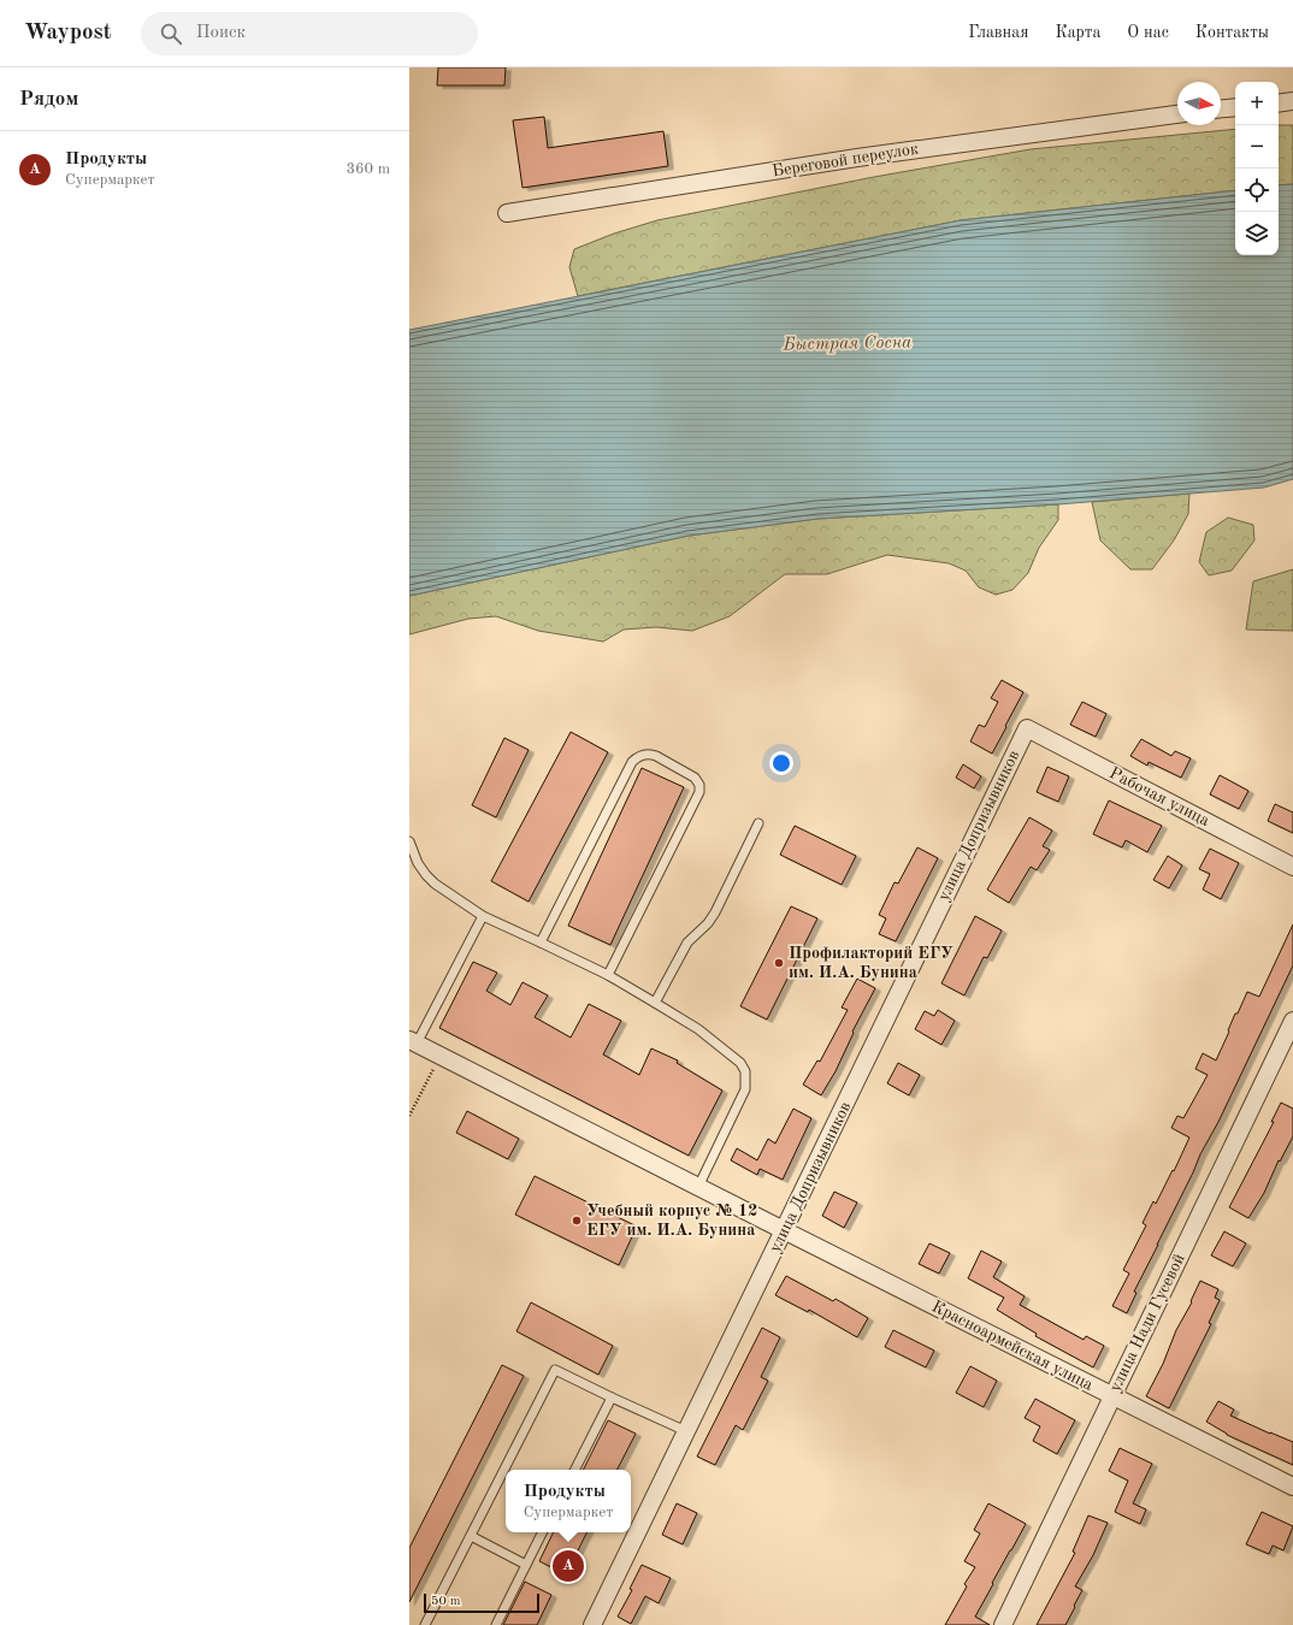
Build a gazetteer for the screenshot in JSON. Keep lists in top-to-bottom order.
{
  "streets": {
    "street": [
      "Береговой переулок",
      "Рабочая улица",
      "улица Допризывников",
      "улица Нади Гусевой",
      "Красноармейская улица"
    ]
  },
  "crossings": [
    ["Рабочая улица", "улица Допризывников"],
    ["улица Допризывников", "Красноармейская улица"],
    ["улица Нади Гусевой", "Красноармейская улица"]
  ],
  "water": ["Быстрая Сосна"],
  "places": ["Профилакторий ЕГУ им. И.А. Бунина", "Учебный корпус № 12 ЕГУ им. И.А. Бунина"],
  "scale_bar": "50 m",
  "north": "right",
  "page": {
    "header": "Waypost",
    "search": "Поиск",
    "nav": [
      "Главная",
      "Карта",
      "О нас",
      "Контакты"
    ],
    "heading": "Рядом",
    "map_buttons": ["+", "−"],
    "list": [
      {
        "mark": "A",
        "name": "Продукты",
        "note": "Супермаркет",
        "value": "360 m"
      }
    ],
    "popup": ["Продукты", "Супермаркет"],
    "pins": "A",
    "scale": "50 m"
  }
}
